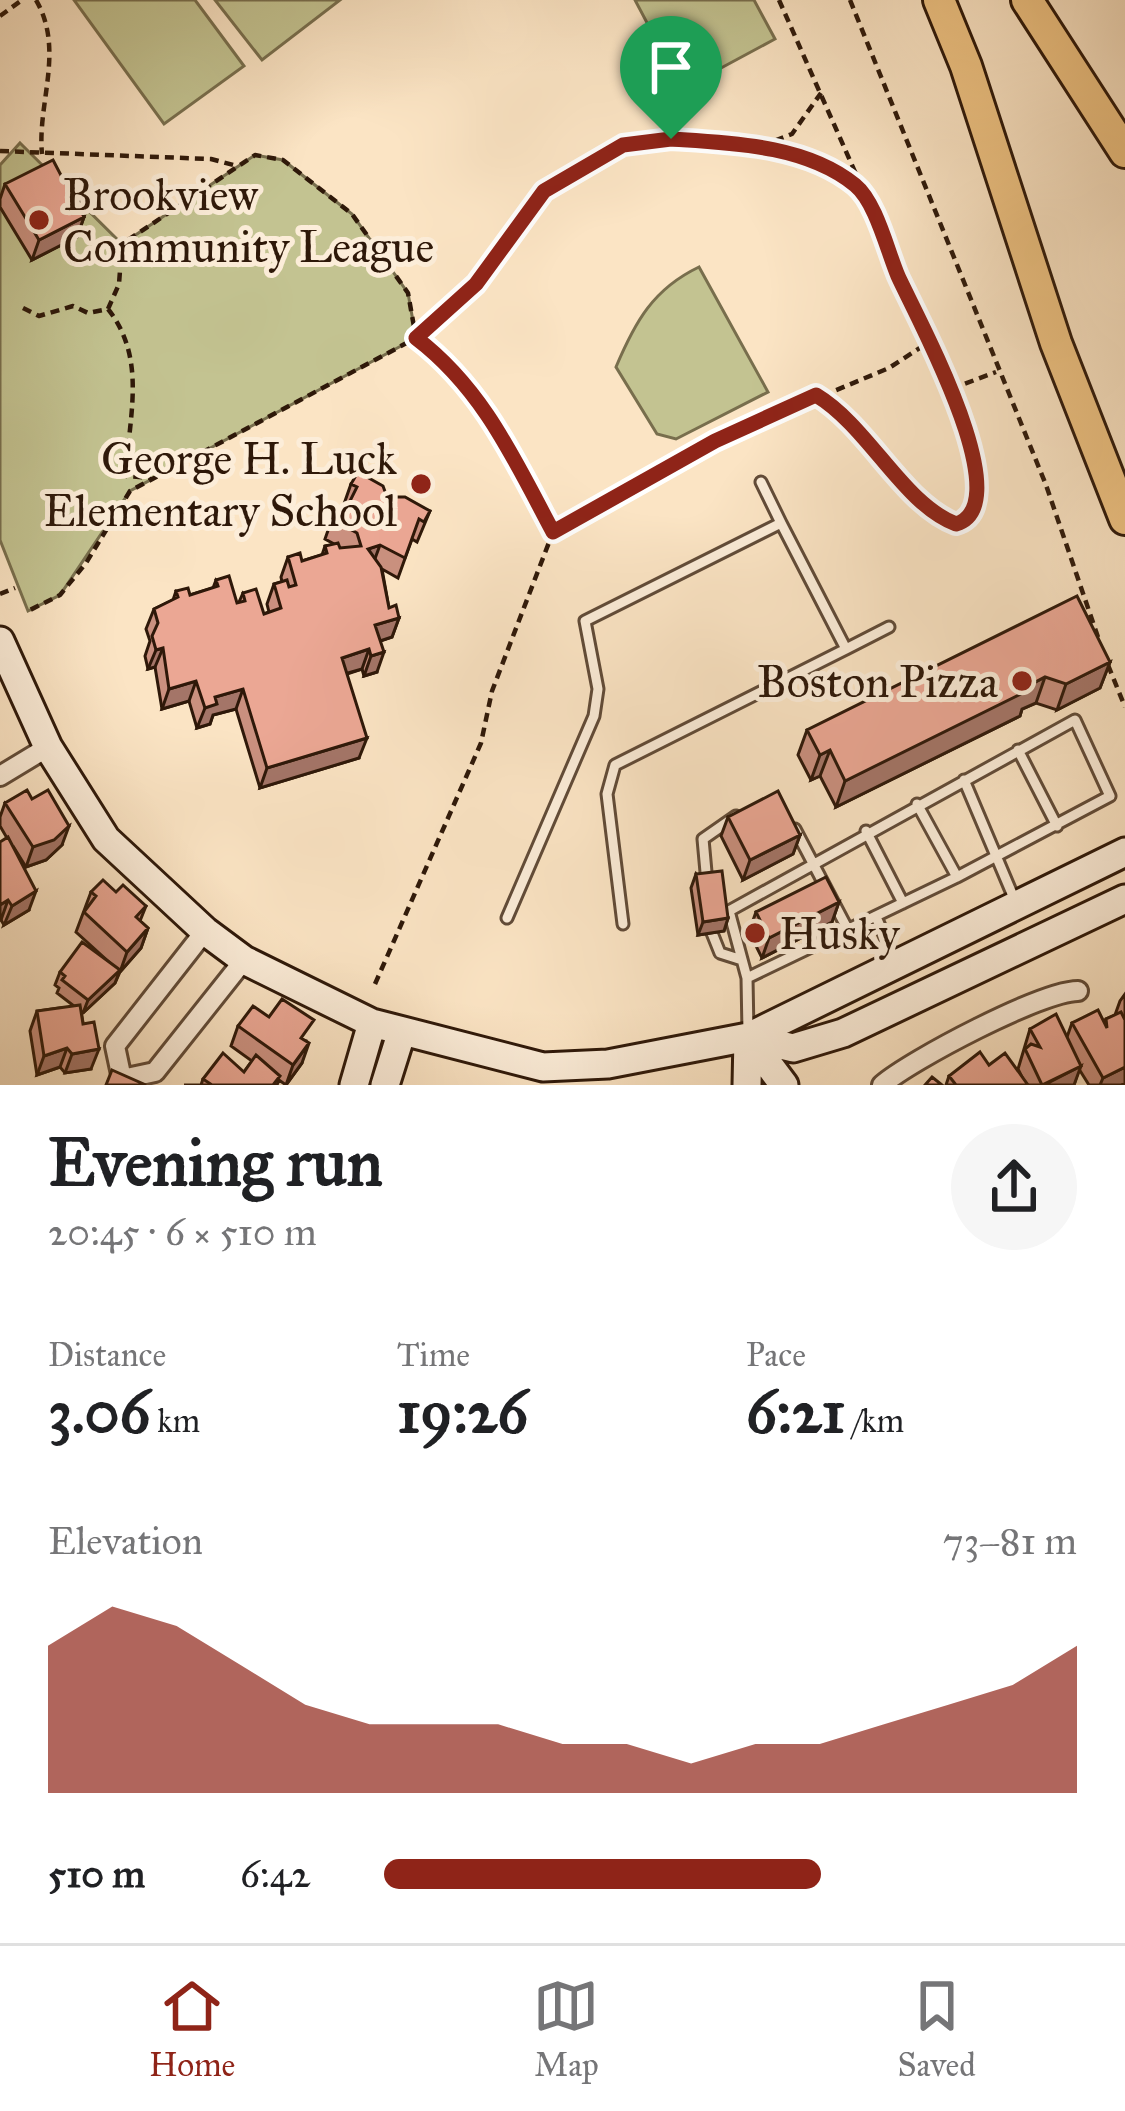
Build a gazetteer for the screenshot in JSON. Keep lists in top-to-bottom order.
{
  "places": [
    "Brookview Community League",
    "George H. Luck Elementary School",
    "Boston Pizza",
    "Husky"
  ],
  "page": {
    "heading": ["Evening run", "20:45 · 6 × 510 m"],
    "stats": [
      ["Distance", "3.06 km"],
      ["Time", "19:26"],
      ["Pace", "6:21 /km"]
    ],
    "chart": ["Elevation", "73–81 m"],
    "list": [
      {
        "name": "510 m",
        "note": "6:42"
      }
    ],
    "tabs": ["Home", "Map", "Saved"]
  }
}
